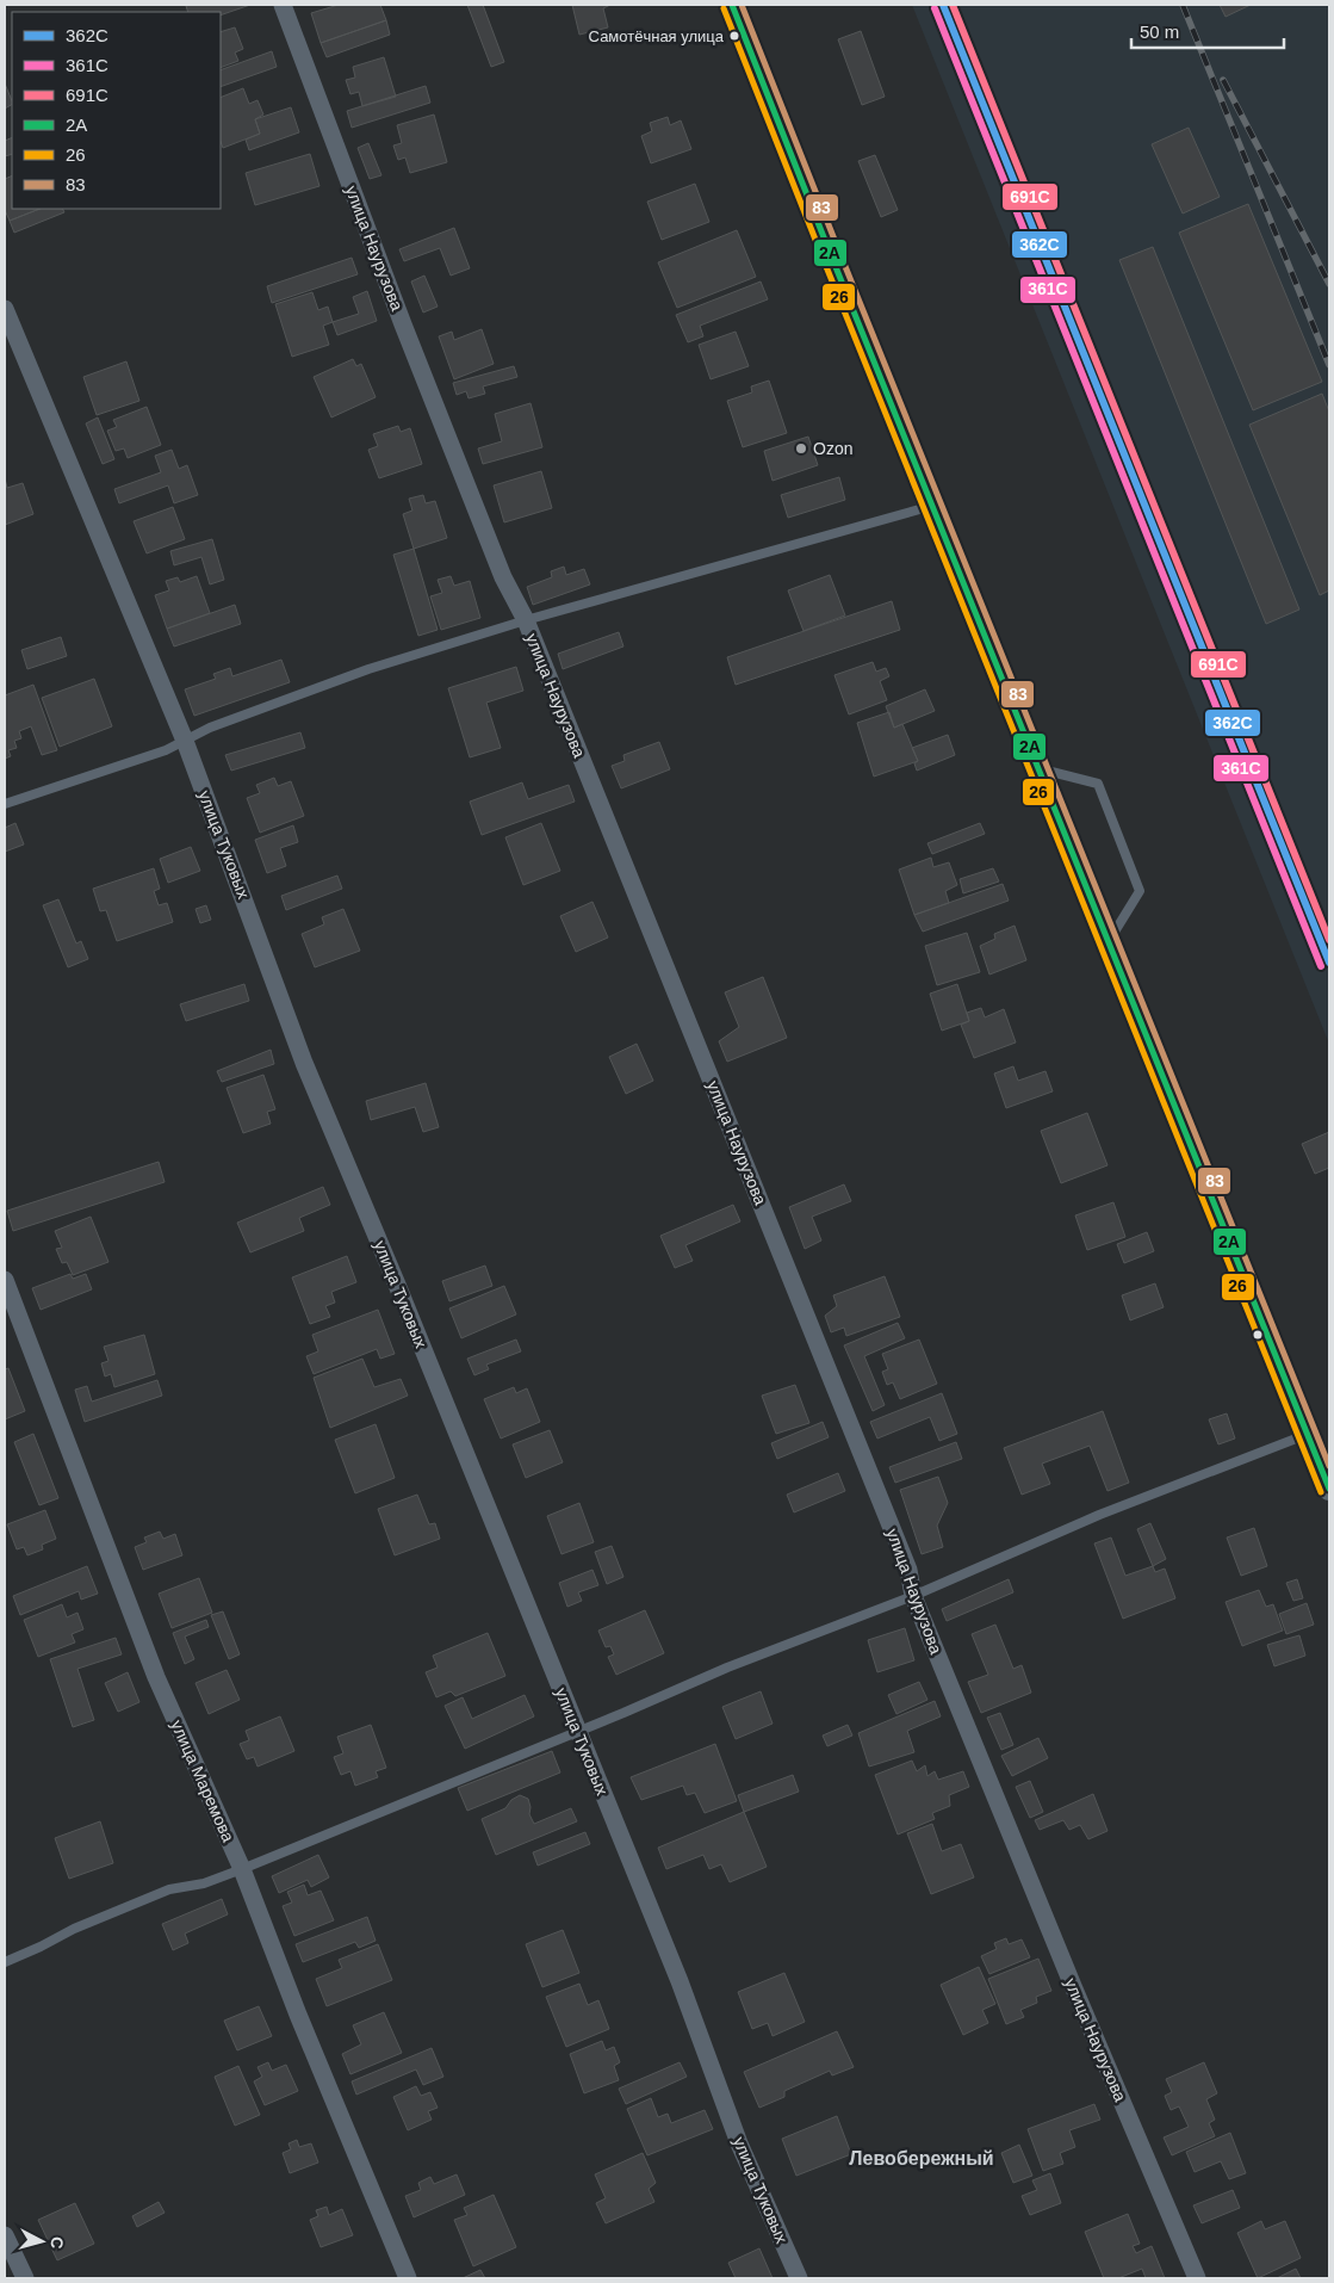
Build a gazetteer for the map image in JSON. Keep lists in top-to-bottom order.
{
  "streets": {
    "street": ["улица Наурузова", "улица Туковых", "улица Маремова"]
  },
  "districts": ["Левобережный"],
  "places": ["Самотёчная улица", "Ozon"],
  "lines": [
    "transit line 362С",
    "transit line 691С",
    "transit line 2А",
    "transit line 83",
    "transit line 361С",
    "transit line 26"
  ],
  "legend": [
    "362С",
    "361С",
    "691С",
    "2А",
    "26",
    "83"
  ],
  "scale_bar": "50 m",
  "north": "right"
}
